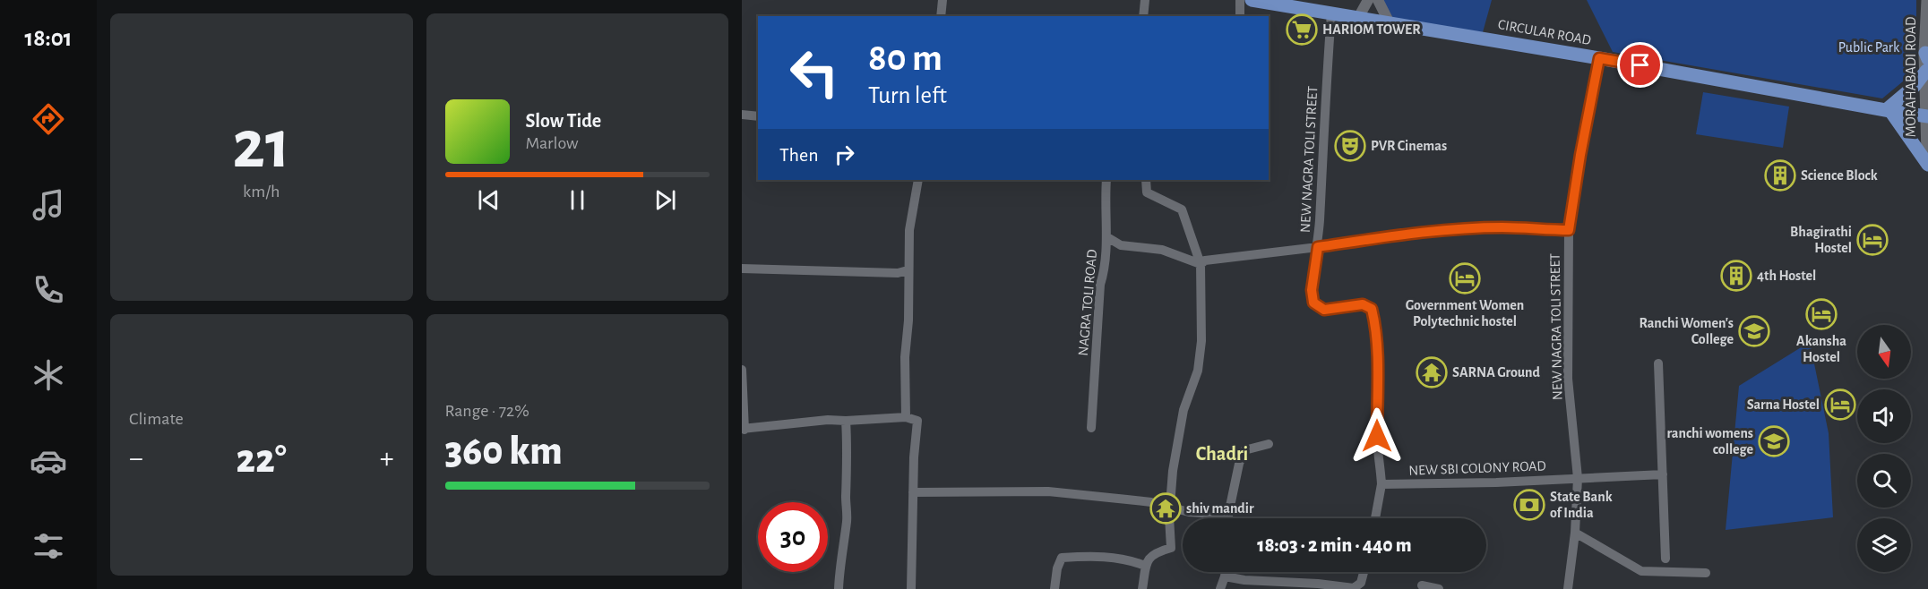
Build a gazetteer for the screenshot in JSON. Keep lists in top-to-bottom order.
{
  "streets": {
    "main road": ["CIRCULAR ROAD", "MORAHABADI ROAD"],
    "street": ["NEW NAGRA TOLI STREET", "NAGRA TOLI ROAD", "NEW SBI COLONY ROAD"]
  },
  "crossings": [
    ["CIRCULAR ROAD", "MORAHABADI ROAD"],
    ["CIRCULAR ROAD", "NEW NAGRA TOLI STREET"],
    ["NEW NAGRA TOLI STREET", "NEW SBI COLONY ROAD"]
  ],
  "districts": ["Chadri"],
  "parks": ["Public Park"],
  "places": {
    "supermarket": ["HARIOM TOWER"],
    "theatre": ["PVR Cinemas"],
    "building": ["Science Block", "4th Hostel"],
    "hotel": [
      "Bhagirathi Hostel",
      "Government Women Polytechnic hostel",
      "Akansha Hostel",
      "Sarna Hostel"
    ],
    "school or university": ["Ranchi Women's College", "ranchi womens college"],
    "temple": ["SARNA Ground", "shiv mandir"],
    "bank": ["State Bank of India"]
  },
  "north": "bottom",
  "page": {
    "tabs": "18:01",
    "tile": [
      ["21", "km/h"],
      "Climate",
      ["Range · 72%", "360 km"]
    ],
    "turn": ["80 m", "Turn left"],
    "song": ["Slow Tide", "Marlow"],
    "then": "Then",
    "heat": ["−", "22°", "+"],
    "limit": "30",
    "trip": "18:03 · 2 min · 440 m"
  }
}
